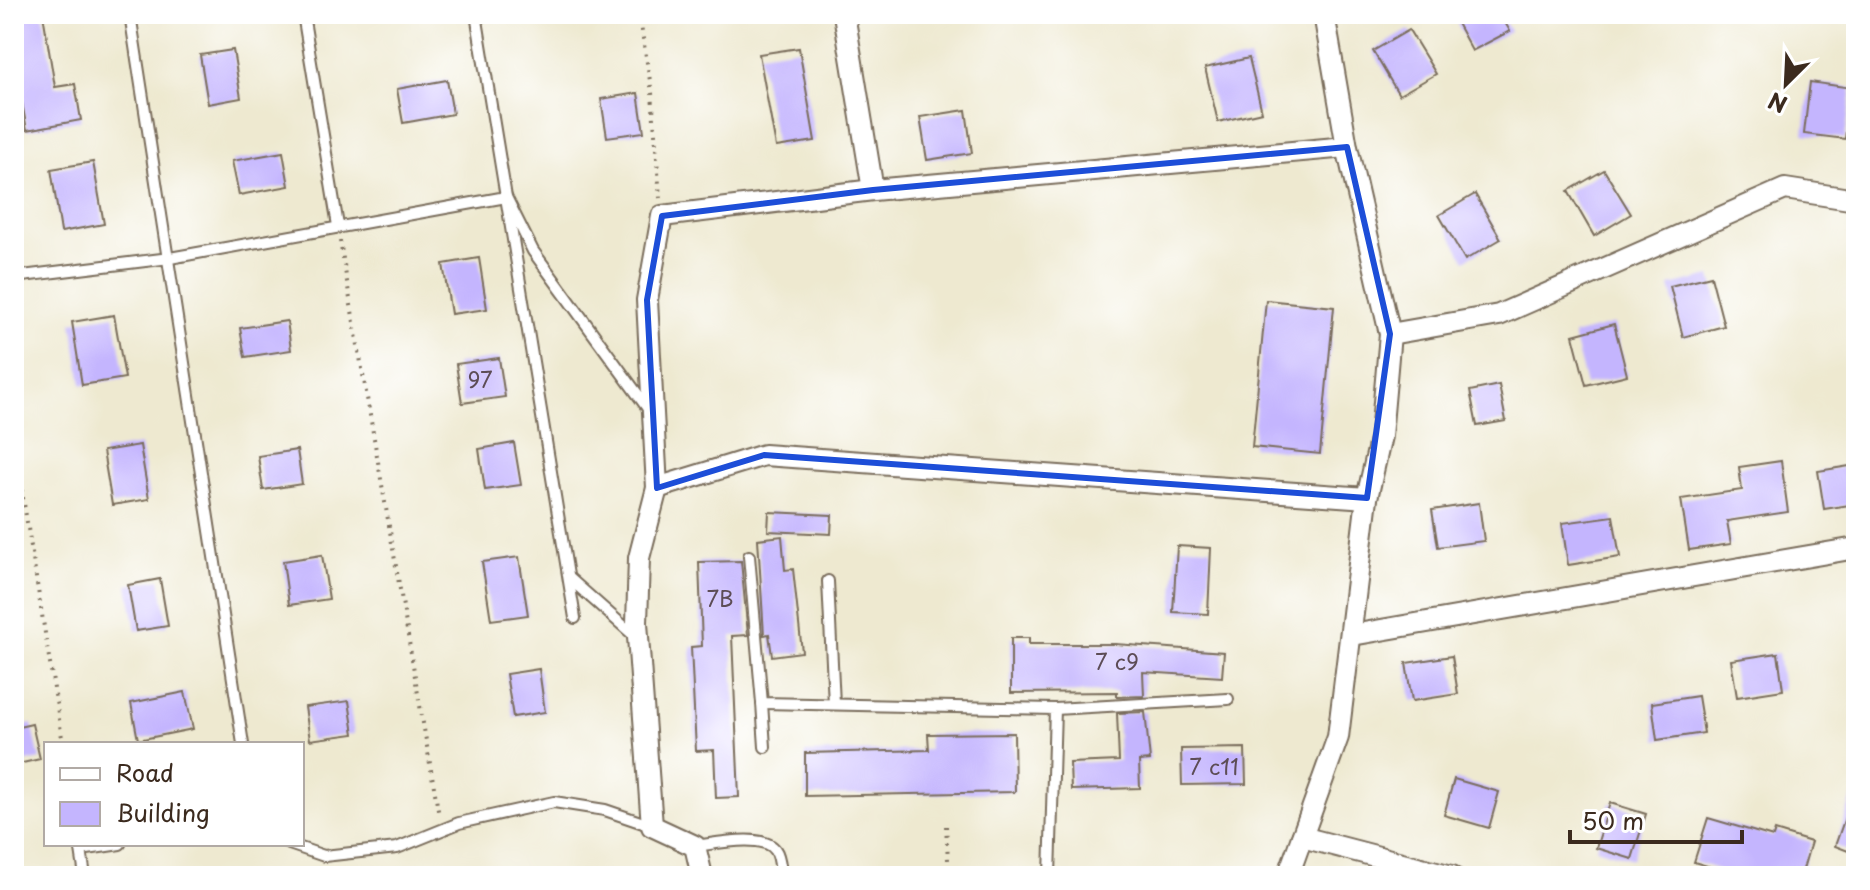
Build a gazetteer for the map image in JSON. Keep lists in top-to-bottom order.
{
  "house_numbers": [
    "97",
    "7В",
    "7 с9",
    "7 с11"
  ],
  "legend": ["Road", "Building"],
  "scale_bar": "50 m",
  "north": "bottom left"
}
